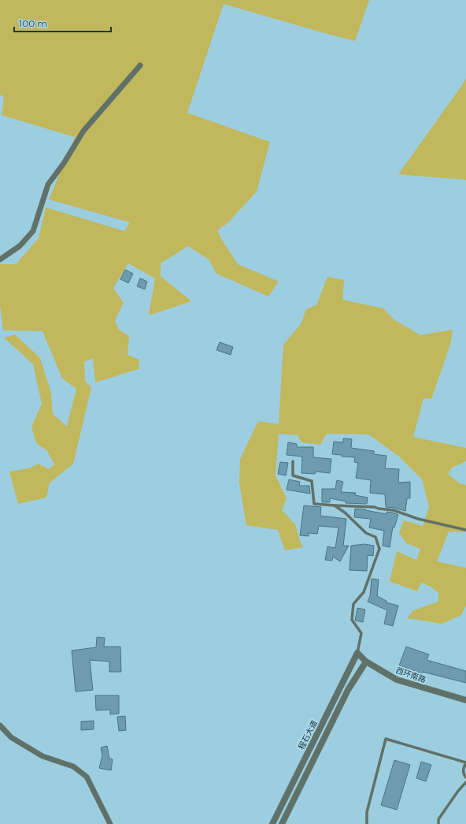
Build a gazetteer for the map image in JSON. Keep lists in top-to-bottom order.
{
  "streets": {
    "street": ["西环南路", "程石大道"]
  },
  "crossings": [
    ["西环南路", "程石大道"]
  ],
  "scale_bar": "100 m"
}
